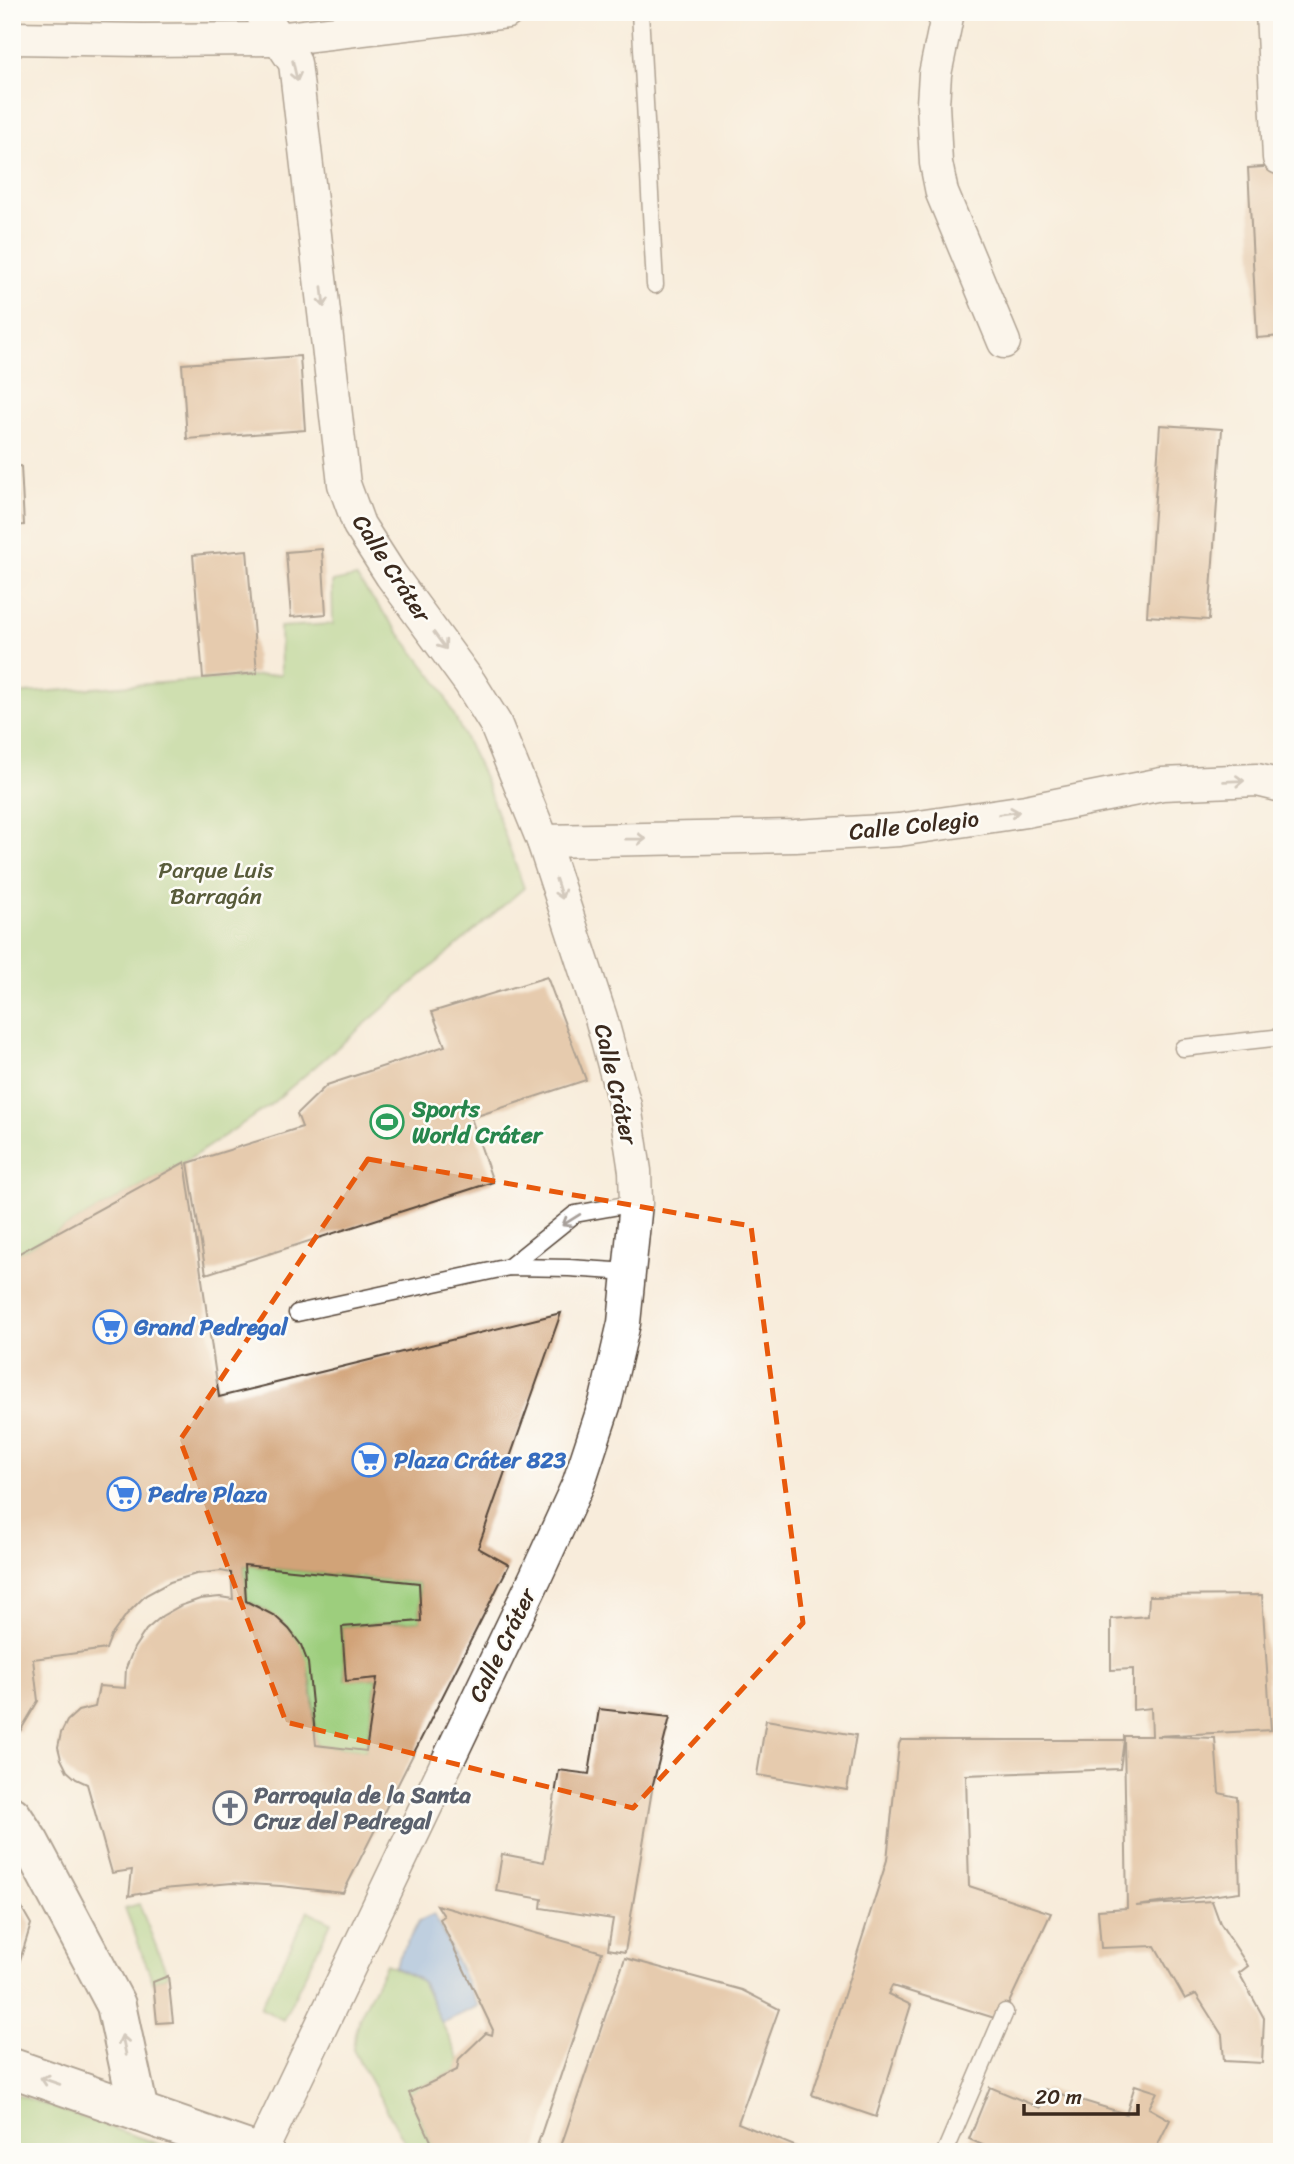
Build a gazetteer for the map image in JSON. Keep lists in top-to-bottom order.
{
  "streets": {
    "street": ["Calle Cráter", "Calle Colegio"]
  },
  "crossings": [
    ["Calle Cráter", "Calle Colegio"]
  ],
  "one_way": ["Calle Cráter", "Calle Colegio"],
  "parks": ["Parque Luis Barragán"],
  "places": {
    "sports": ["Sports World Cráter"],
    "supermarket": ["Grand Pedregal", "Plaza Cráter 823", "Pedre Plaza"],
    "church": ["Parroquia de la Santa Cruz del Pedregal"]
  },
  "scale_bar": "20 m"
}
